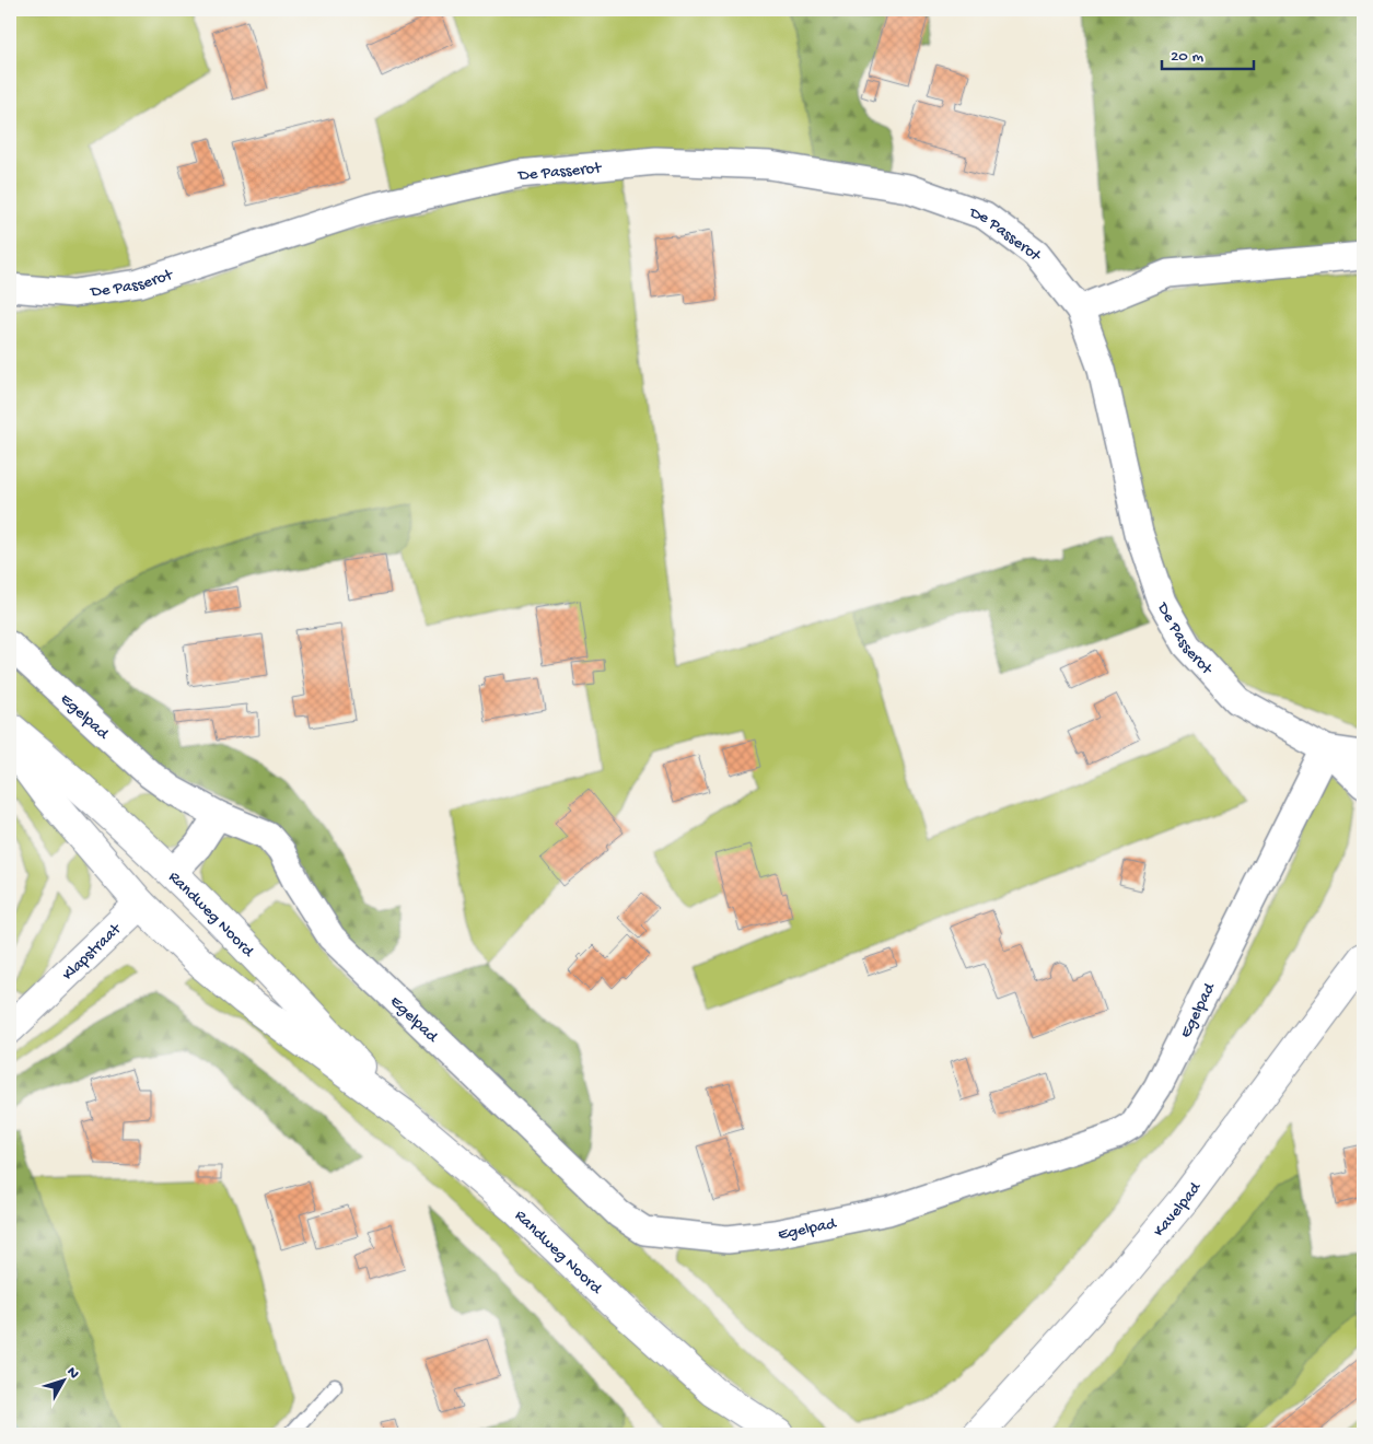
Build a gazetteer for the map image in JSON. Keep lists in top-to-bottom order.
{
  "streets": {
    "main road": ["Randweg Noord", "Klapstraat", "Kavelpad"],
    "street": ["De Passerot", "Egelpad"]
  },
  "crossings": [
    ["De Passerot", "Egelpad"],
    ["Randweg Noord", "Klapstraat"]
  ],
  "scale_bar": "20 m",
  "north": "top right"
}
